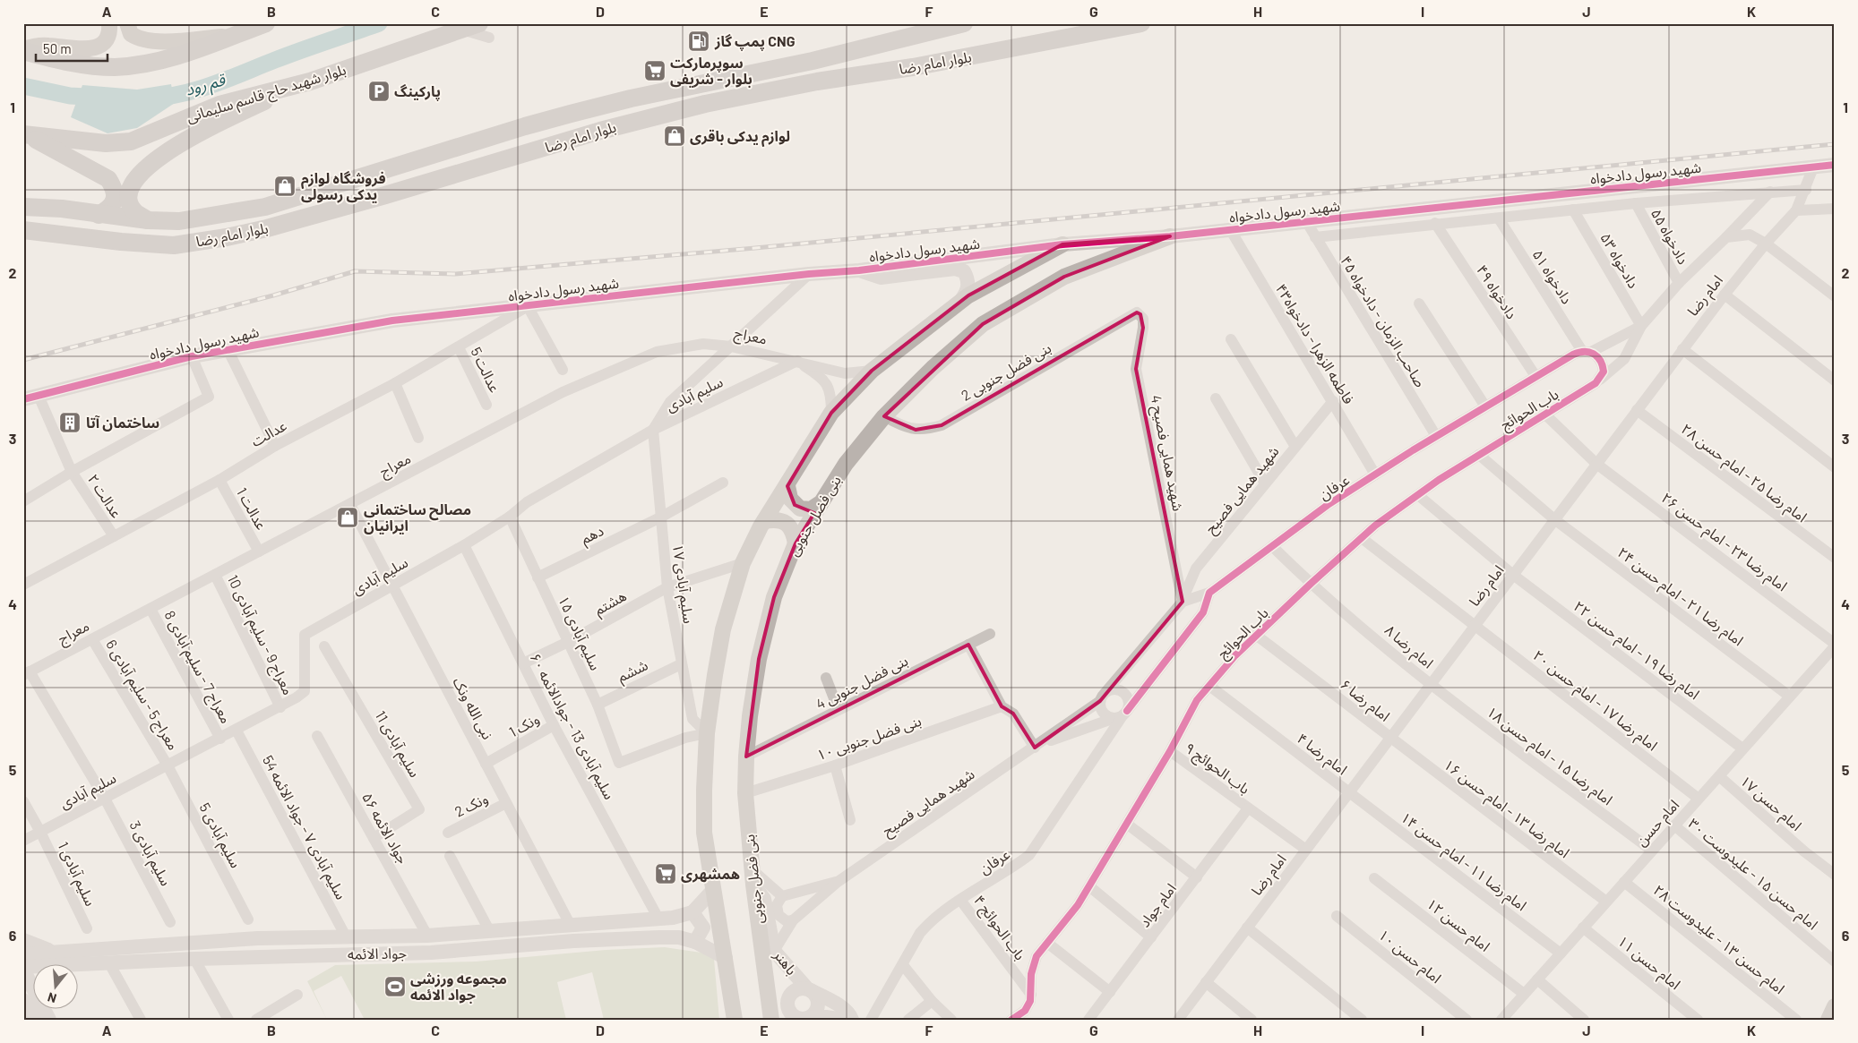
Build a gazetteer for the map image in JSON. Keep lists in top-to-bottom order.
{
  "streets": {
    "main road": ["بلوار امام رضا", "بلوار شهید حاج قاسم سلیمانی", "بنی فضل جنوبی"],
    "street": [
      "شهید رسول دادخواه",
      "دادخواه ۵۵",
      "دادخواه ۵۳",
      "دادخواه ۵۱",
      "دادخواه ۴۹",
      "امام رضا",
      "صاحب الزمان - دادخواه ۴۵",
      "معراج",
      "فاطمه الزهرا - دادخواه۴۳",
      "عدالت 5",
      "بنی فضل جنوبی 2",
      "سلیم آبادی",
      "باب الحوائج",
      "عدالت",
      "شهید همایی فصیح 4",
      "امام رضا ۲۵ - امام حسن ۲۸",
      "عرفان",
      "شهید همایی فصیح",
      "عدالت ۲",
      "عدالت 1",
      "دهم",
      "امام رضا ۲۳ - امام حسن ۲۶",
      "سلیم آبادی ۱۷",
      "امام رضا ۲۱ - امام حسن ۲۴",
      "هشتم",
      "سلیم آبادی ۱۵",
      "معراج 9 - سلیم آبادی 10",
      "امام رضا ۸",
      "امام رضا ۱۹ - امام حسن ۲۲",
      "معراج 7 - سلیم آبادی 8",
      "ششم",
      "بنی فضل جنوبی 4",
      "معراج 5 - سلیم آبادی 6",
      "امام رضا ۶",
      "امام رضا ۱۷ - امام حسن ۲۰",
      "نبی الله ونک",
      "ونک 1",
      "سلیم آبادی 13 - جوادالائمه ۶۰",
      "بنی فضل جنوبی ۱۰",
      "سلیم آبادی 11",
      "امام رضا ۴",
      "امام رضا ۱۵ - امام حسن ۱۸",
      "باب الحوائج ۹",
      "امام حسن ۱۷",
      "ونک 2",
      "امام رضا ۱۳ - امام حسن ۱۶",
      "امام حسن",
      "سلیم آبادی ۷ - جواد الائمه 54",
      "جواد الائمه ۵۶",
      "سلیم آبادی 5",
      "سلیم آبادی 3",
      "امام رضا ۱۱ - امام حسن ۱۴",
      "سلیم آبادی 1",
      "امام حسن ۱۵ - علیدوست ۳۰",
      "امام جواد",
      "امام حسن ۱۲",
      "باب الحوائج ۴",
      "امام حسن ۱۳ - علیدوست ۲۸",
      "جواد الائمه",
      "امام حسن ۱۰",
      "باهنر",
      "امام حسن ۱۱"
    ]
  },
  "crossings": [
    ["شهید رسول دادخواه", "امام رضا"],
    ["شهید رسول دادخواه", "صاحب الزمان - دادخواه ۴۵"],
    ["شهید رسول دادخواه", "فاطمه الزهرا - دادخواه۴۳"],
    ["شهید رسول دادخواه", "عدالت"],
    ["شهید رسول دادخواه", "عدالت ۲"],
    ["شهید رسول دادخواه", "بنی فضل جنوبی"],
    ["دادخواه ۵۵", "باب الحوائج"],
    ["دادخواه ۵۳", "باب الحوائج"],
    ["دادخواه ۵۳", "عرفان"],
    ["دادخواه ۵۱", "عرفان"],
    ["دادخواه ۴۹", "عرفان"],
    ["امام رضا", "امام رضا ۲۵ - امام حسن ۲۸"],
    ["امام رضا", "امام رضا ۲۳ - امام حسن ۲۶"],
    ["امام رضا", "امام رضا ۲۱ - امام حسن ۲۴"],
    ["امام رضا", "امام رضا ۸"],
    ["امام رضا", "امام رضا ۱۹ - امام حسن ۲۲"],
    ["امام رضا", "امام رضا ۶"],
    ["امام رضا", "امام رضا ۱۷ - امام حسن ۲۰"],
    ["امام رضا", "امام رضا ۴"],
    ["امام رضا", "امام رضا ۱۵ - امام حسن ۱۸"],
    ["امام رضا", "باب الحوائج ۹"],
    ["امام رضا", "امام رضا ۱۳ - امام حسن ۱۶"],
    ["امام رضا", "امام رضا ۱۱ - امام حسن ۱۴"],
    ["صاحب الزمان - دادخواه ۴۵", "عرفان"],
    ["معراج", "سلیم آبادی"],
    ["معراج", "عدالت 1"],
    ["معراج", "معراج 9 - سلیم آبادی 10"],
    ["معراج", "معراج 7 - سلیم آبادی 8"],
    ["معراج", "معراج 5 - سلیم آبادی 6"],
    ["معراج", "نبی الله ونک"],
    ["معراج", "سلیم آبادی 3"],
    ["فاطمه الزهرا - دادخواه۴۳", "عرفان"],
    ["فاطمه الزهرا - دادخواه۴۳", "شهید همایی فصیح"],
    ["عدالت 5", "عدالت"],
    ["بنی فضل جنوبی 2", "شهید همایی فصیح 4"],
    ["بنی فضل جنوبی 2", "بنی فضل جنوبی"],
    ["سلیم آبادی", "سلیم آبادی ۱۷"],
    ["سلیم آبادی", "سلیم آبادی ۱۵"],
    ["سلیم آبادی", "معراج 9 - سلیم آبادی 10"],
    ["سلیم آبادی", "معراج 7 - سلیم آبادی 8"],
    ["سلیم آبادی", "معراج 5 - سلیم آبادی 6"],
    ["سلیم آبادی", "نبی الله ونک"],
    ["سلیم آبادی", "سلیم آبادی 13 - جوادالائمه ۶۰"],
    ["سلیم آبادی", "سلیم آبادی ۷ - جواد الائمه 54"],
    ["سلیم آبادی", "سلیم آبادی 5"],
    ["سلیم آبادی", "سلیم آبادی 3"],
    ["سلیم آبادی", "سلیم آبادی 1"],
    ["باب الحوائج", "عرفان"],
    ["باب الحوائج", "امام رضا ۲۳ - امام حسن ۲۶"],
    ["باب الحوائج", "امام رضا ۲۱ - امام حسن ۲۴"],
    ["باب الحوائج", "امام رضا ۸"],
    ["باب الحوائج", "امام رضا ۱۹ - امام حسن ۲۲"],
    ["باب الحوائج", "امام رضا ۶"],
    ["باب الحوائج", "امام رضا ۱۷ - امام حسن ۲۰"],
    ["باب الحوائج", "امام رضا ۴"],
    ["باب الحوائج", "باب الحوائج ۹"],
    ["باب الحوائج", "باب الحوائج ۴"],
    ["عدالت", "عدالت ۲"],
    ["عدالت", "عدالت 1"],
    ["شهید همایی فصیح 4", "شهید همایی فصیح"],
    ["عرفان", "شهید همایی فصیح"],
    ["عرفان", "امام رضا ۸"],
    ["عرفان", "باب الحوائج ۴"],
    ["شهید همایی فصیح", "باهنر"],
    ["بنی فضل جنوبی", "بنی فضل جنوبی 4"],
    ["بنی فضل جنوبی", "بنی فضل جنوبی ۱۰"],
    ["بنی فضل جنوبی", "باهنر"],
    ["دهم", "سلیم آبادی ۱۷"],
    ["دهم", "سلیم آبادی ۱۵"],
    ["امام رضا ۲۳ - امام حسن ۲۶", "امام حسن"],
    ["سلیم آبادی ۱۷", "هشتم"],
    ["سلیم آبادی ۱۷", "سلیم آبادی ۱۵"],
    ["سلیم آبادی ۱۷", "ششم"],
    ["امام رضا ۲۱ - امام حسن ۲۴", "امام حسن"],
    ["هشتم", "سلیم آبادی ۱۵"],
    ["هشتم", "سلیم آبادی 13 - جوادالائمه ۶۰"],
    ["سلیم آبادی ۱۵", "ششم"],
    ["امام رضا ۸", "امام رضا ۱۵ - امام حسن ۱۸"],
    ["امام رضا ۱۹ - امام حسن ۲۲", "امام حسن"],
    ["معراج 5 - سلیم آبادی 6", "سلیم آبادی 5"],
    ["امام رضا ۶", "امام رضا ۱۳ - امام حسن ۱۶"],
    ["امام رضا ۱۷ - امام حسن ۲۰", "امام حسن"],
    ["نبی الله ونک", "ونک 1"],
    ["نبی الله ونک", "ونک 2"],
    ["نبی الله ونک", "جواد الائمه"],
    ["ونک 1", "سلیم آبادی 13 - جوادالائمه ۶۰"],
    ["سلیم آبادی 13 - جوادالائمه ۶۰", "جواد الائمه"],
    ["سلیم آبادی 11", "جواد الائمه ۵۶"],
    ["امام رضا ۴", "امام رضا ۱۱ - امام حسن ۱۴"],
    ["امام رضا ۱۵ - امام حسن ۱۸", "امام حسن"],
    ["باب الحوائج ۹", "امام جواد"],
    ["امام حسن ۱۷", "امام حسن"],
    ["امام رضا ۱۳ - امام حسن ۱۶", "امام حسن"],
    ["امام حسن", "امام رضا ۱۱ - امام حسن ۱۴"],
    ["امام حسن", "امام حسن ۱۵ - علیدوست ۳۰"],
    ["امام حسن", "امام حسن ۱۲"],
    ["امام حسن", "امام حسن ۱۳ - علیدوست ۲۸"],
    ["امام حسن", "امام حسن ۱۱"],
    ["سلیم آبادی ۷ - جواد الائمه 54", "جواد الائمه"],
    ["جواد الائمه ۵۶", "جواد الائمه"]
  ],
  "water": ["قم رود"],
  "places": {
    "fuel station": ["پمپ گاز CNG"],
    "supermarket": ["سوپرمارکت بلوار - شریفی", "همشهری"],
    "parking": ["پارکینگ"],
    "shop": ["لوازم یدکی باقری", "فروشگاه لوازم یدکی رسولی", "مصالح ساختمانی ایرانیان"],
    "building": ["ساختمان آتا"],
    "sports": ["مجموعه ورزشی جواد الائمه"]
  },
  "scale_bar": "50 m",
  "north": "bottom",
  "grid": {
    "columns": [
      "A",
      "B",
      "C",
      "D",
      "E",
      "F",
      "G",
      "H",
      "I",
      "J",
      "K"
    ],
    "rows": [
      "1",
      "2",
      "3",
      "4",
      "5",
      "6"
    ]
  }
}
